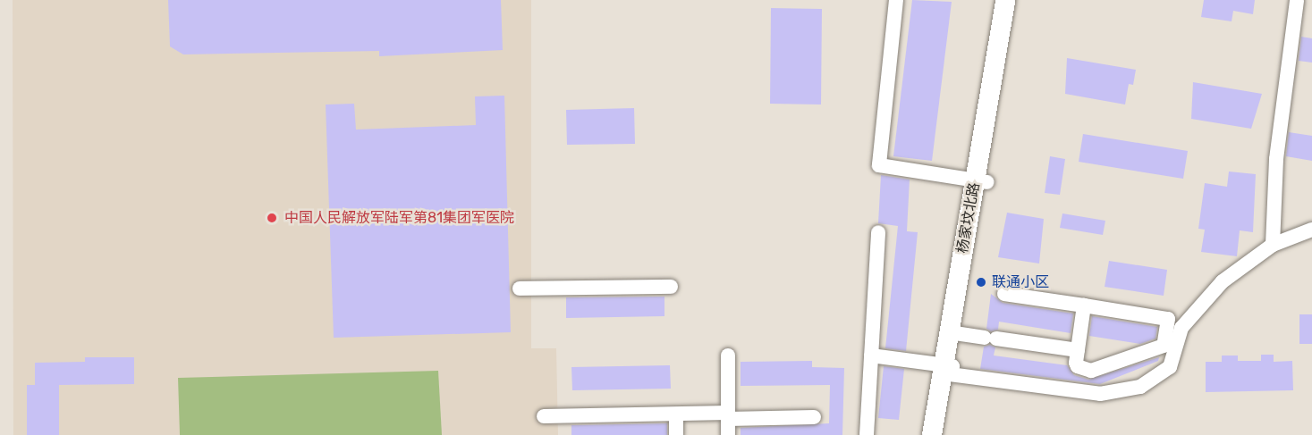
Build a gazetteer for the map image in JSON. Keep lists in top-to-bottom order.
{
  "streets": {
    "main road": ["杨家坟北路"]
  },
  "places": ["中国人民解放军陆军第81集团军医院", "联通小区"]
}
